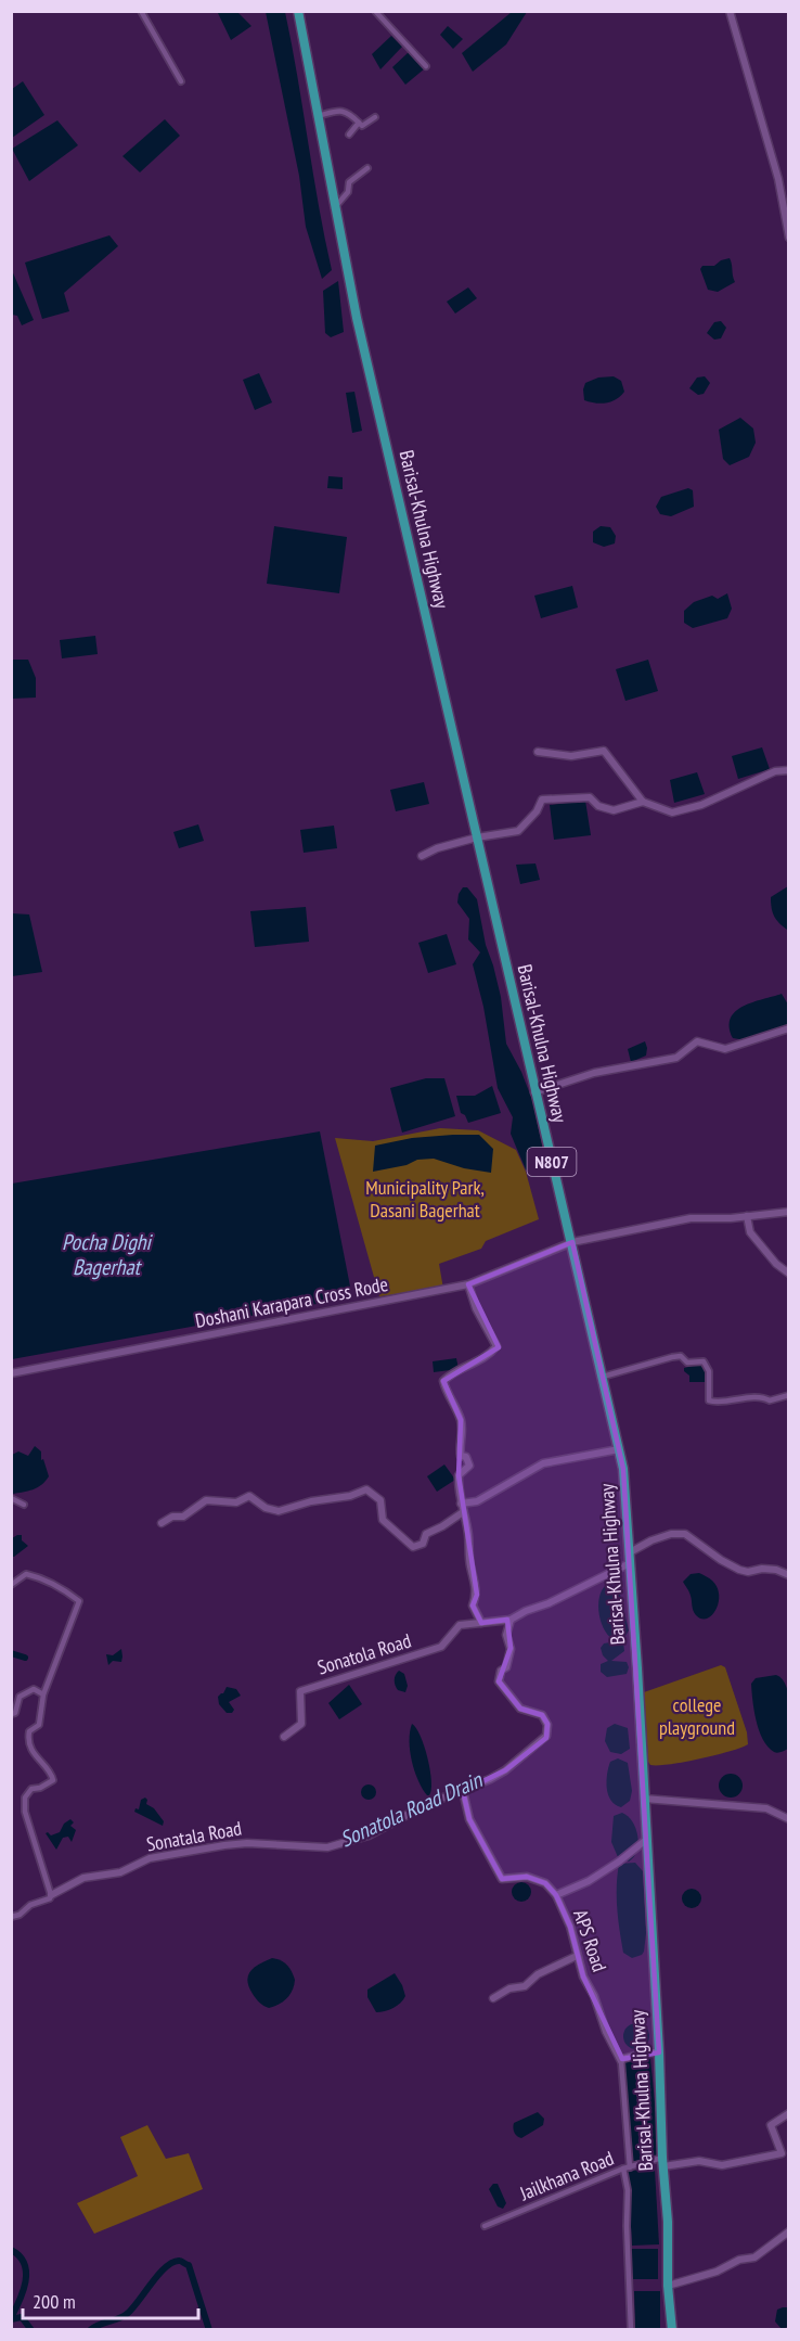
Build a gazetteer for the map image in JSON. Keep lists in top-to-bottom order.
{
  "streets": {
    "highway": ["Barisal-Khulna Highway", "N807"],
    "street": [
      "Doshani Karapara Cross Rode",
      "Sonatola Road",
      "Sonatala Road",
      "APS Road",
      "Jailkhana Road"
    ]
  },
  "crossings": [
    ["Barisal-Khulna Highway", "Doshani Karapara Cross Rode"],
    ["Barisal-Khulna Highway", "APS Road"],
    ["Barisal-Khulna Highway", "Jailkhana Road"],
    ["Sonatola Road", "Sonatala Road"]
  ],
  "water": ["Pocha Dighi Bagerhat", "Sonatola Road Drain"],
  "parks": ["Municipality Park, Dasani Bagerhat", "college playground"],
  "scale_bar": "200 m"
}
